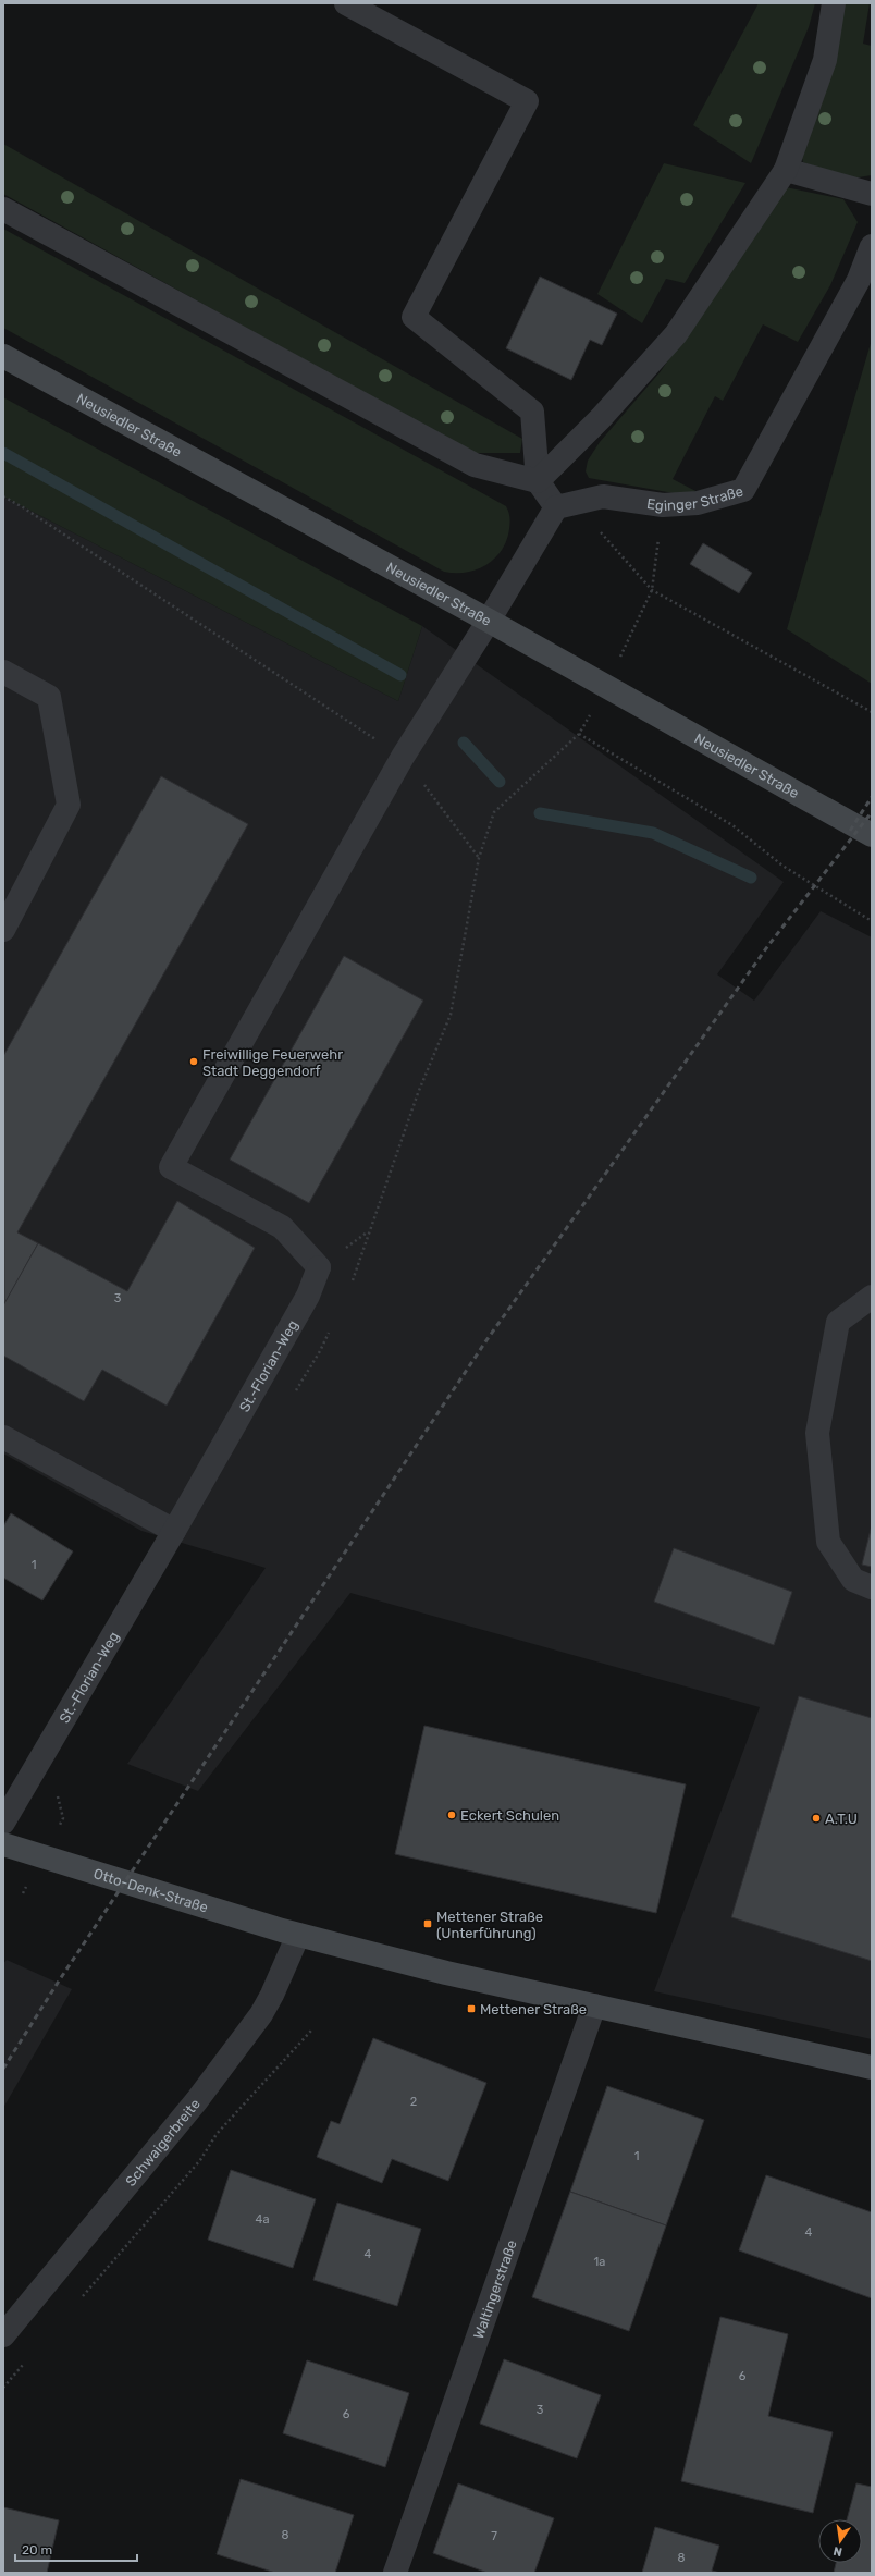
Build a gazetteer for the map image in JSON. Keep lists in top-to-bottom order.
{
  "streets": {
    "main road": ["Neusiedler Straße", "Otto-Denk-Straße"],
    "street": [
      "Eginger Straße",
      "St.-Florian-Weg",
      "Schwaigerbreite",
      "Waltingerstraße"
    ]
  },
  "crossings": [
    ["Otto-Denk-Straße", "Schwaigerbreite"]
  ],
  "places": {
    "other": ["Freiwillige Feuerwehr Stadt Deggendorf", "Eckert Schulen", "A.T.U"],
    "transit": ["Mettener Straße (Unterführung)", "Mettener Straße"]
  },
  "house_numbers": [
    "3",
    "1",
    "2",
    "1",
    "4a",
    "4",
    "4",
    "1a",
    "6",
    "3",
    "6",
    "8",
    "7",
    "8"
  ],
  "scale_bar": "20 m",
  "north": "bottom"
}
